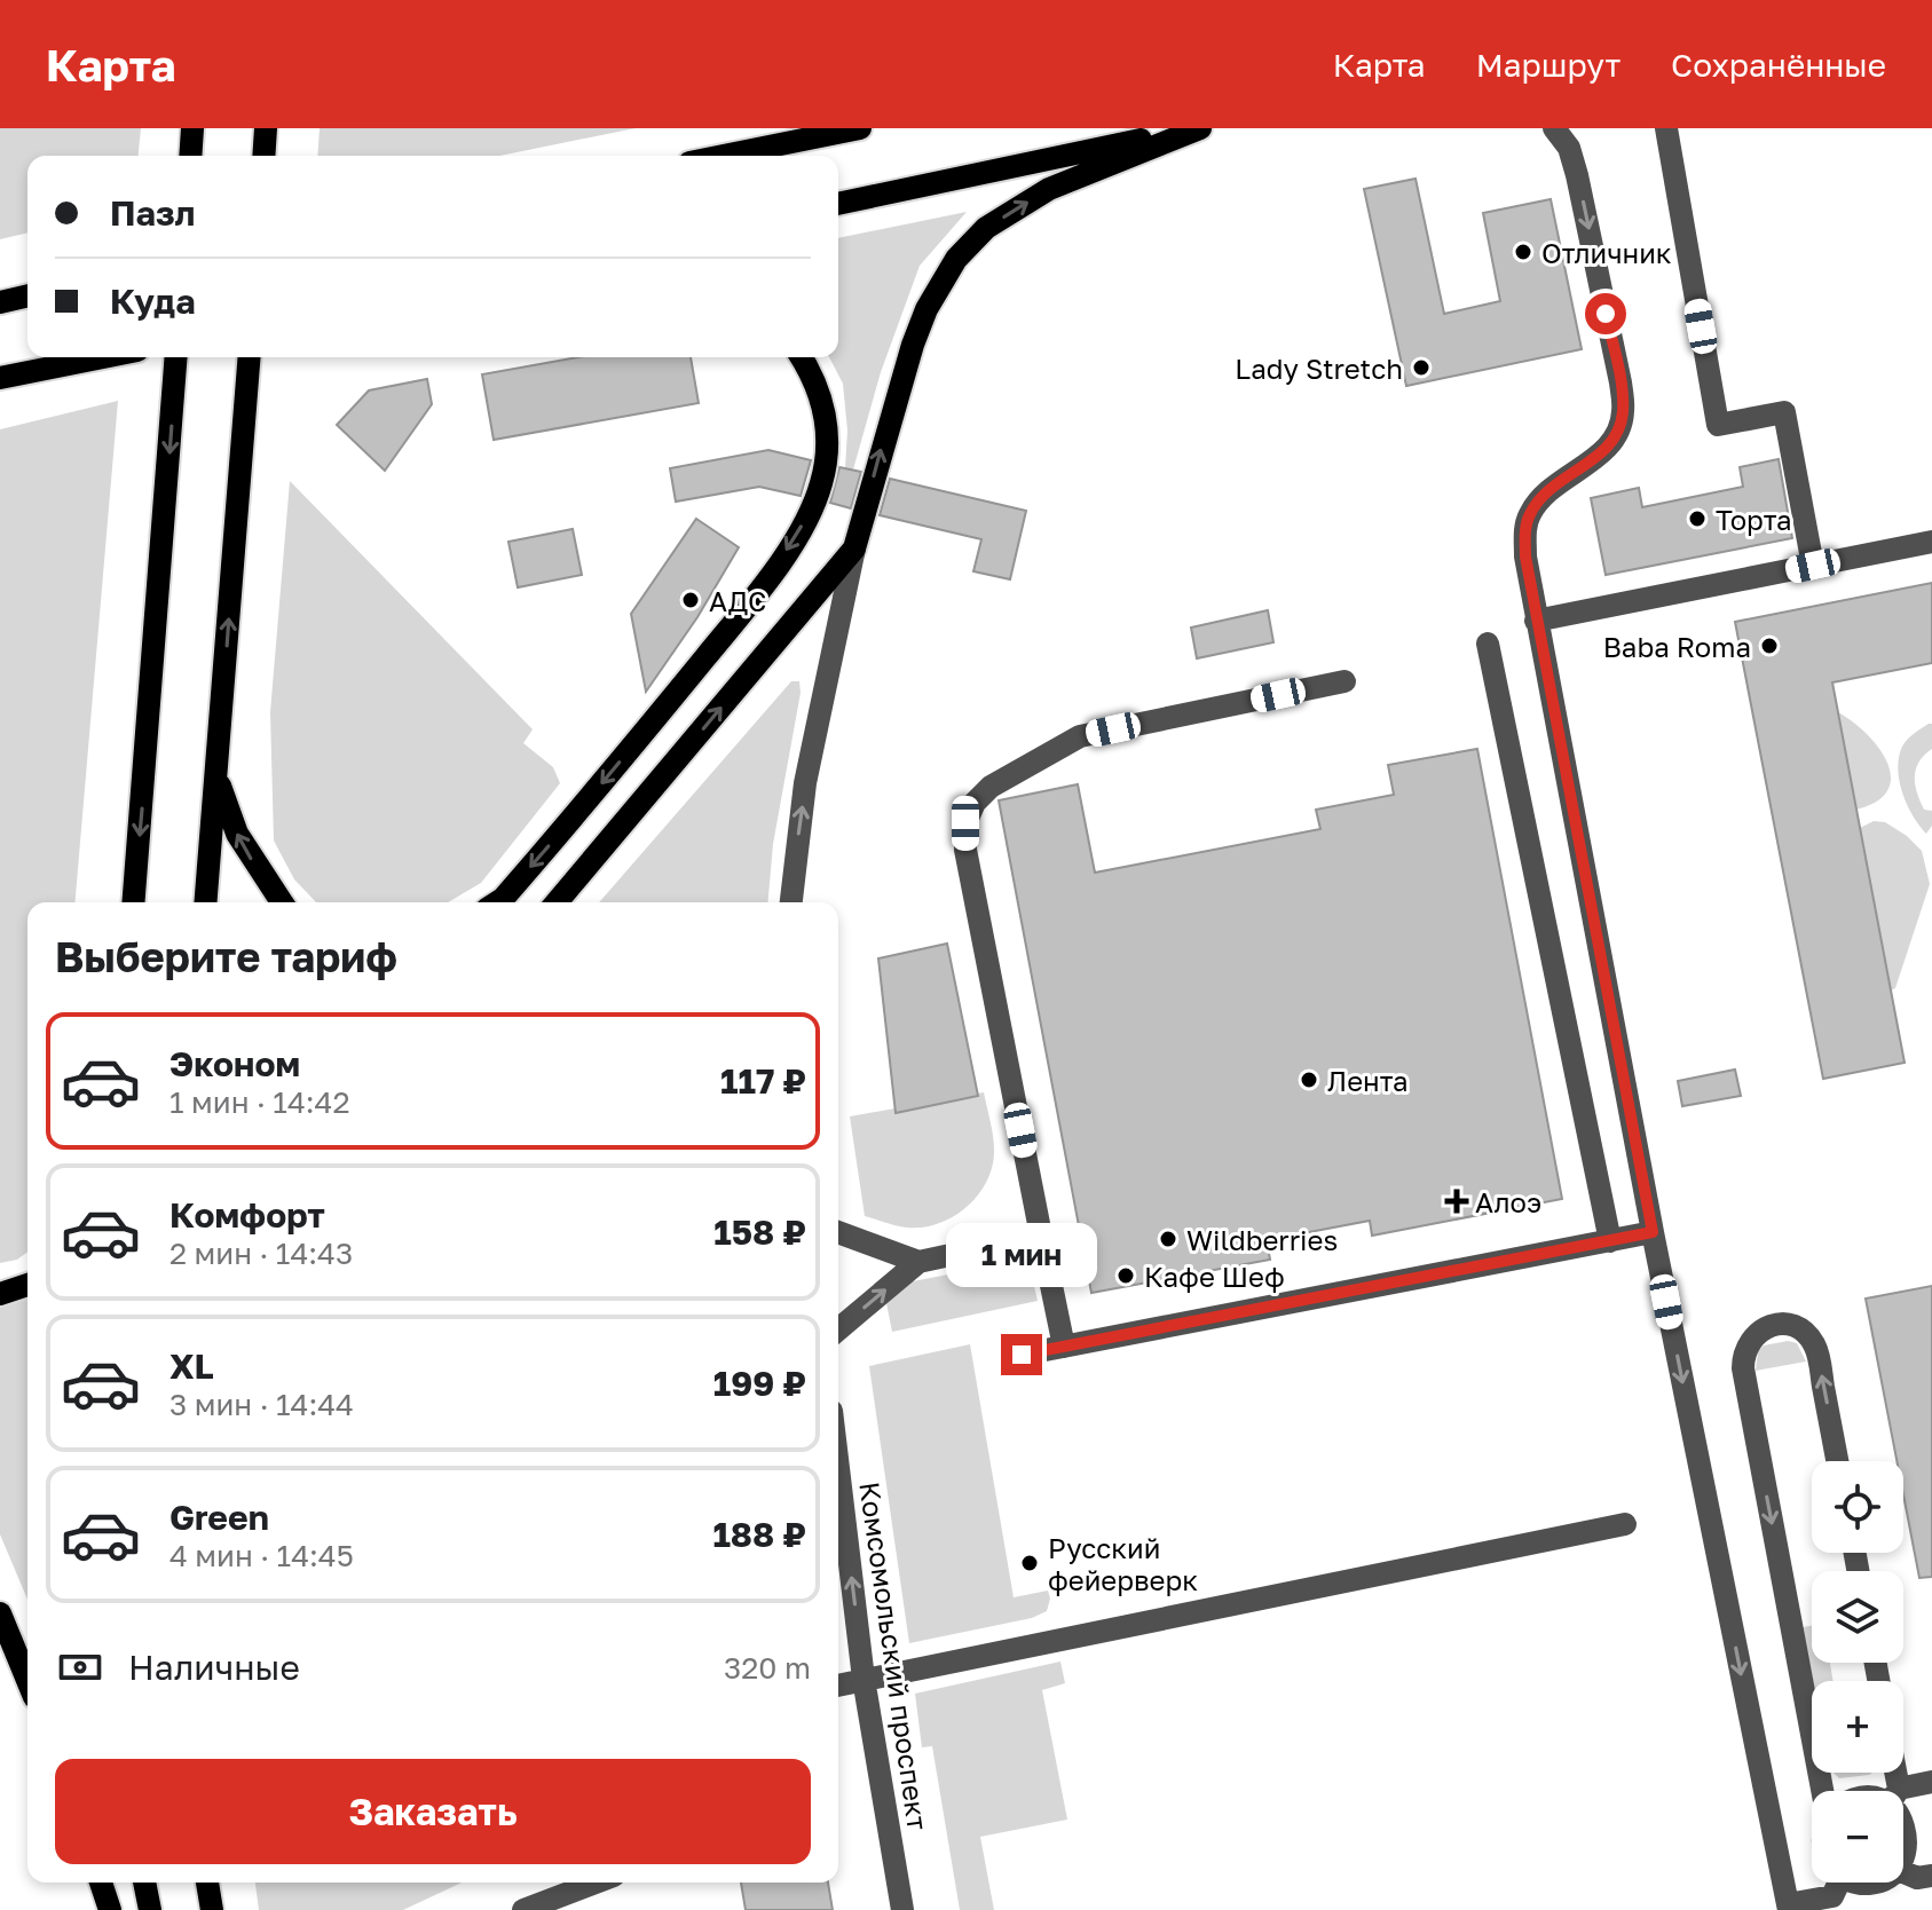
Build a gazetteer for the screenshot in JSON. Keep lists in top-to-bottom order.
{
  "streets": {
    "street": ["Комсомольский проспект"]
  },
  "one_way": ["Комсомольский проспект"],
  "places": {
    "other": [
      "Отличник",
      "Lady Stretch",
      "Торта",
      "АДС",
      "Baba Roma",
      "Лента",
      "Wildberries",
      "Кафе Шеф",
      "Русский фейерверк"
    ],
    "health": ["Алоэ"]
  },
  "page": {
    "header": "Карта",
    "nav": ["Карта", "Маршрут", "Сохранённые"],
    "banner": ["Пазл", "Куда"],
    "heading": "Выберите тариф",
    "list": [
      {
        "name": "Эконом",
        "note": "1 мин · 14:42",
        "value": "117 ₽"
      },
      {
        "name": "Комфорт",
        "note": "2 мин · 14:43",
        "value": "158 ₽"
      },
      {
        "name": "XL",
        "note": "3 мин · 14:44",
        "value": "199 ₽"
      },
      {
        "name": "Green",
        "note": "4 мин · 14:45",
        "value": "188 ₽"
      }
    ],
    "bubble": "1 мин",
    "map_buttons": ["+", "−"],
    "pay": ["Наличные", "320 m"],
    "buttons": "Заказать"
  }
}
